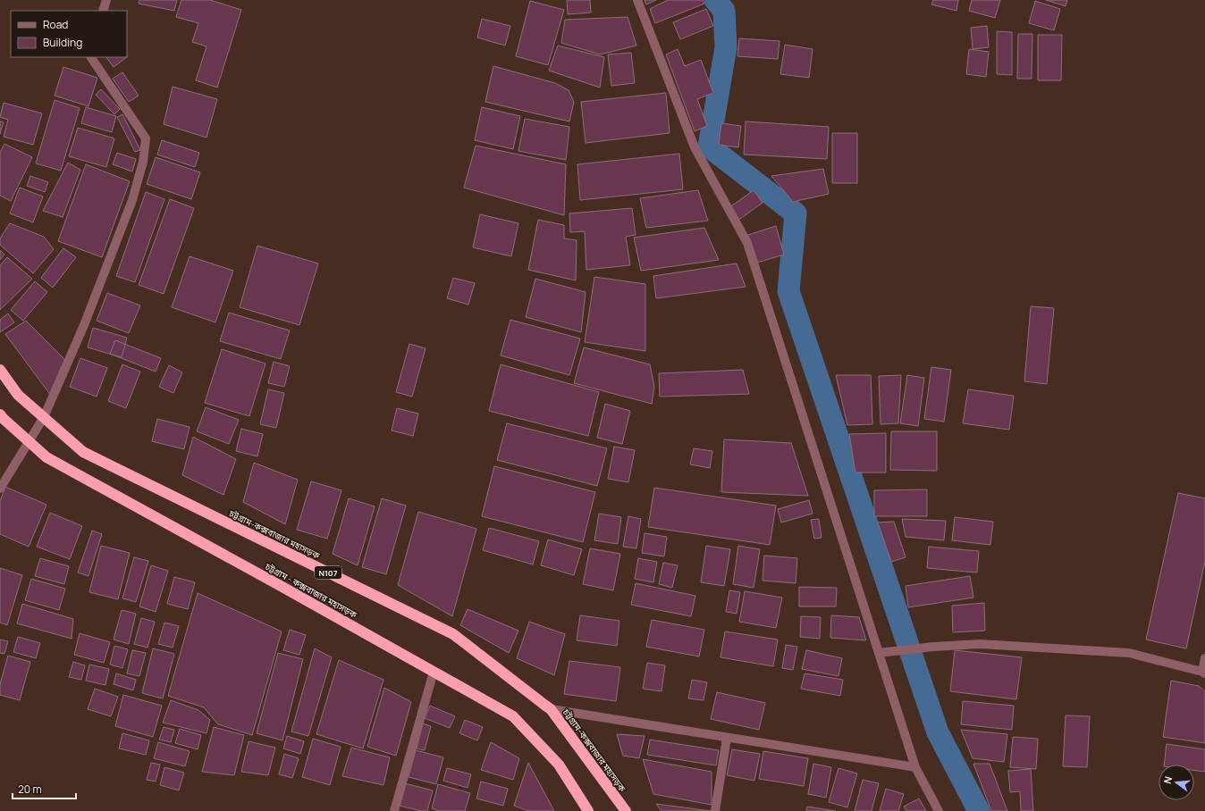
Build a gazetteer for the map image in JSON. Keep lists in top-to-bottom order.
{
  "streets": {
    "highway": ["চট্টগ্রাম-কক্সবাজার মহাসড়ক", "N107", "চট্টগ্রাম - কক্সবাজার মহাসড়ক"]
  },
  "legend": ["Road", "Building"],
  "scale_bar": "20 m",
  "north": "left"
}
